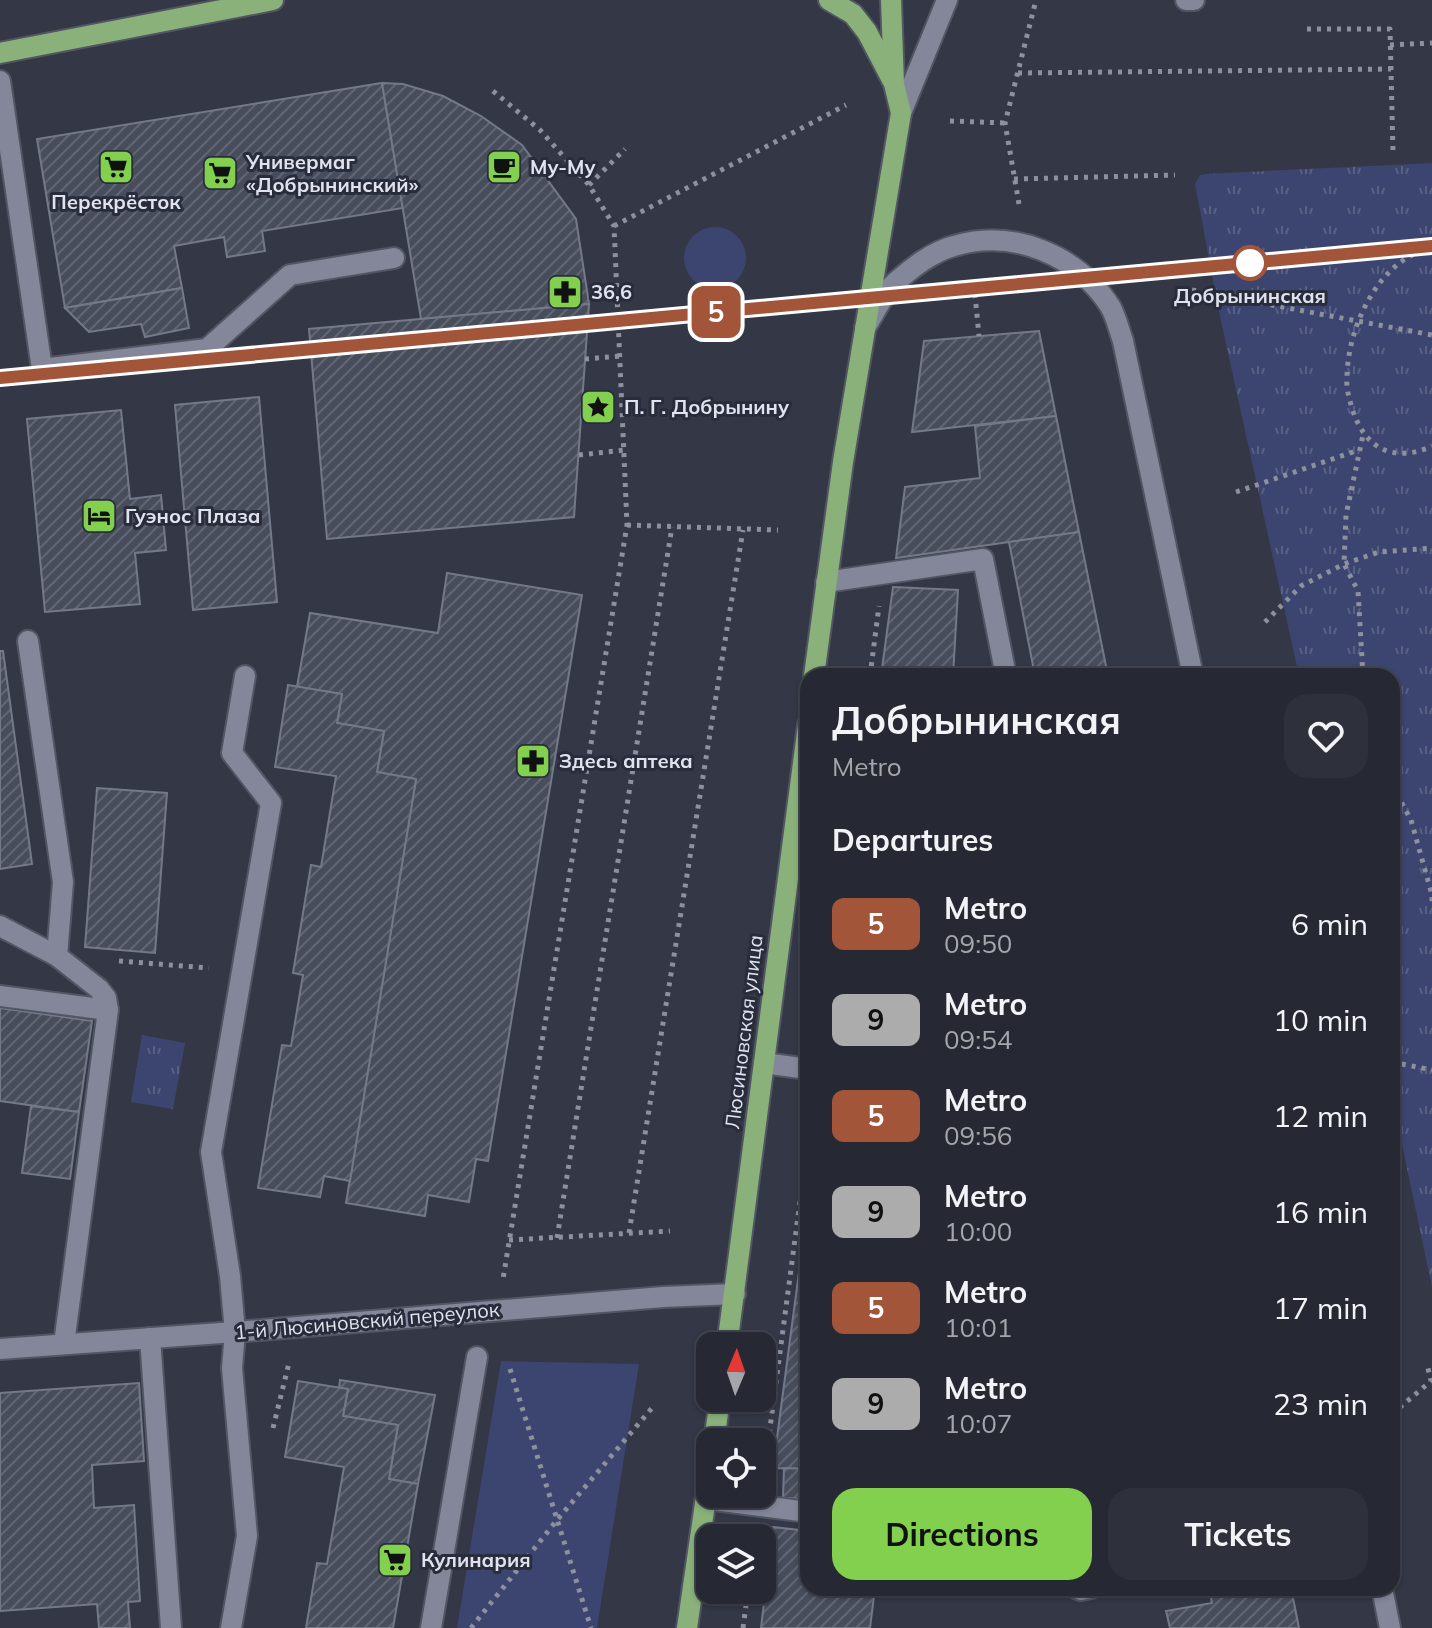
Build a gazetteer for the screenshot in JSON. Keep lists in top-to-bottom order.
{
  "streets": {
    "main road": ["Люсиновская улица"],
    "street": ["1-й Люсиновский переулок"]
  },
  "crossings": [
    ["Люсиновская улица", "1-й Люсиновский переулок"]
  ],
  "places": {
    "supermarket": ["Перекрёсток", "Универмаг «Добрынинский»", "Кулинария"],
    "cafe": ["Му-Му"],
    "other": ["Добрынинская"],
    "pharmacy": ["36,6", "Здесь аптека"],
    "place": ["П. Г. Добрынину"],
    "hotel": ["Гуэнос Плаза"]
  },
  "lines": ["metro line 5"],
  "north": "top",
  "page": {
    "on_map": "5",
    "heading": [
      ["Добрынинская", "Metro"],
      "Departures"
    ],
    "list": [
      {
        "mark": "5",
        "name": "Metro",
        "note": "09:50",
        "value": "6 min"
      },
      {
        "mark": "9",
        "name": "Metro",
        "note": "09:54",
        "value": "10 min"
      },
      {
        "mark": "5",
        "name": "Metro",
        "note": "09:56",
        "value": "12 min"
      },
      {
        "mark": "9",
        "name": "Metro",
        "note": "10:00",
        "value": "16 min"
      },
      {
        "mark": "5",
        "name": "Metro",
        "note": "10:01",
        "value": "17 min"
      },
      {
        "mark": "9",
        "name": "Metro",
        "note": "10:07",
        "value": "23 min"
      }
    ],
    "buttons": ["Directions", "Tickets"]
  }
}
